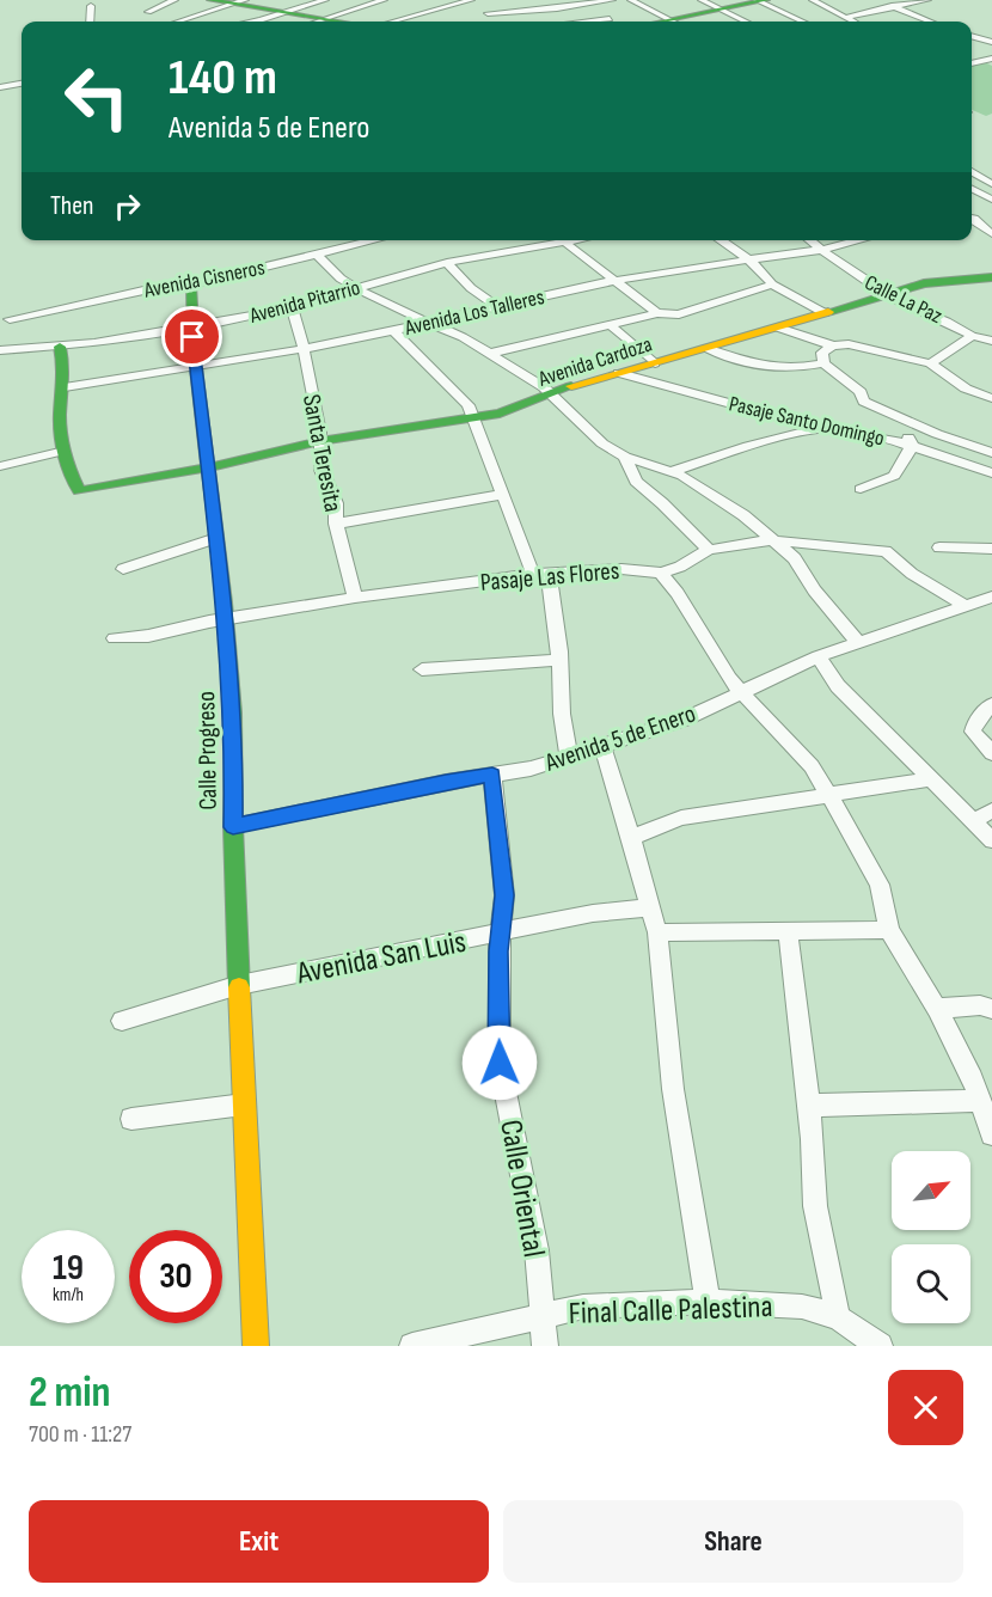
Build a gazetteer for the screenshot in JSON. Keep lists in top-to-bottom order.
{
  "streets": {
    "street": [
      "Avenida Cisneros",
      "Calle La Paz",
      "Avenida Pitarrio",
      "Avenida Los Talleres",
      "Avenida Cardoza",
      "Pasaje Santo Domingo",
      "Santa Teresita",
      "Pasaje Las Flores",
      "Avenida 5 de Enero",
      "Calle Progreso",
      "Avenida San Luis",
      "Calle Oriental",
      "Final Calle Palestina"
    ]
  },
  "crossings": [
    ["Avenida Cisneros", "Calle Progreso"],
    ["Calle La Paz", "Avenida Los Talleres"],
    ["Calle La Paz", "Avenida Cardoza"],
    ["Avenida Pitarrio", "Santa Teresita"],
    ["Avenida Pitarrio", "Calle Progreso"],
    ["Avenida Los Talleres", "Santa Teresita"],
    ["Avenida Los Talleres", "Calle Progreso"],
    ["Avenida Cardoza", "Pasaje Santo Domingo"],
    ["Avenida Cardoza", "Santa Teresita"],
    ["Avenida Cardoza", "Calle Progreso"],
    ["Santa Teresita", "Pasaje Las Flores"],
    ["Pasaje Las Flores", "Avenida 5 de Enero"],
    ["Pasaje Las Flores", "Calle Progreso"],
    ["Avenida 5 de Enero", "Calle Progreso"],
    ["Avenida 5 de Enero", "Calle Oriental"],
    ["Calle Progreso", "Avenida San Luis"],
    ["Avenida San Luis", "Calle Oriental"],
    ["Calle Oriental", "Final Calle Palestina"]
  ],
  "north": "top right",
  "page": {
    "turn": ["140 m", "Avenida 5 de Enero"],
    "then": "Then",
    "speed": "19 km/h",
    "limit": "30",
    "heading": ["2 min", "700 m · 11:27"],
    "buttons": ["Exit", "Share"]
  }
}
